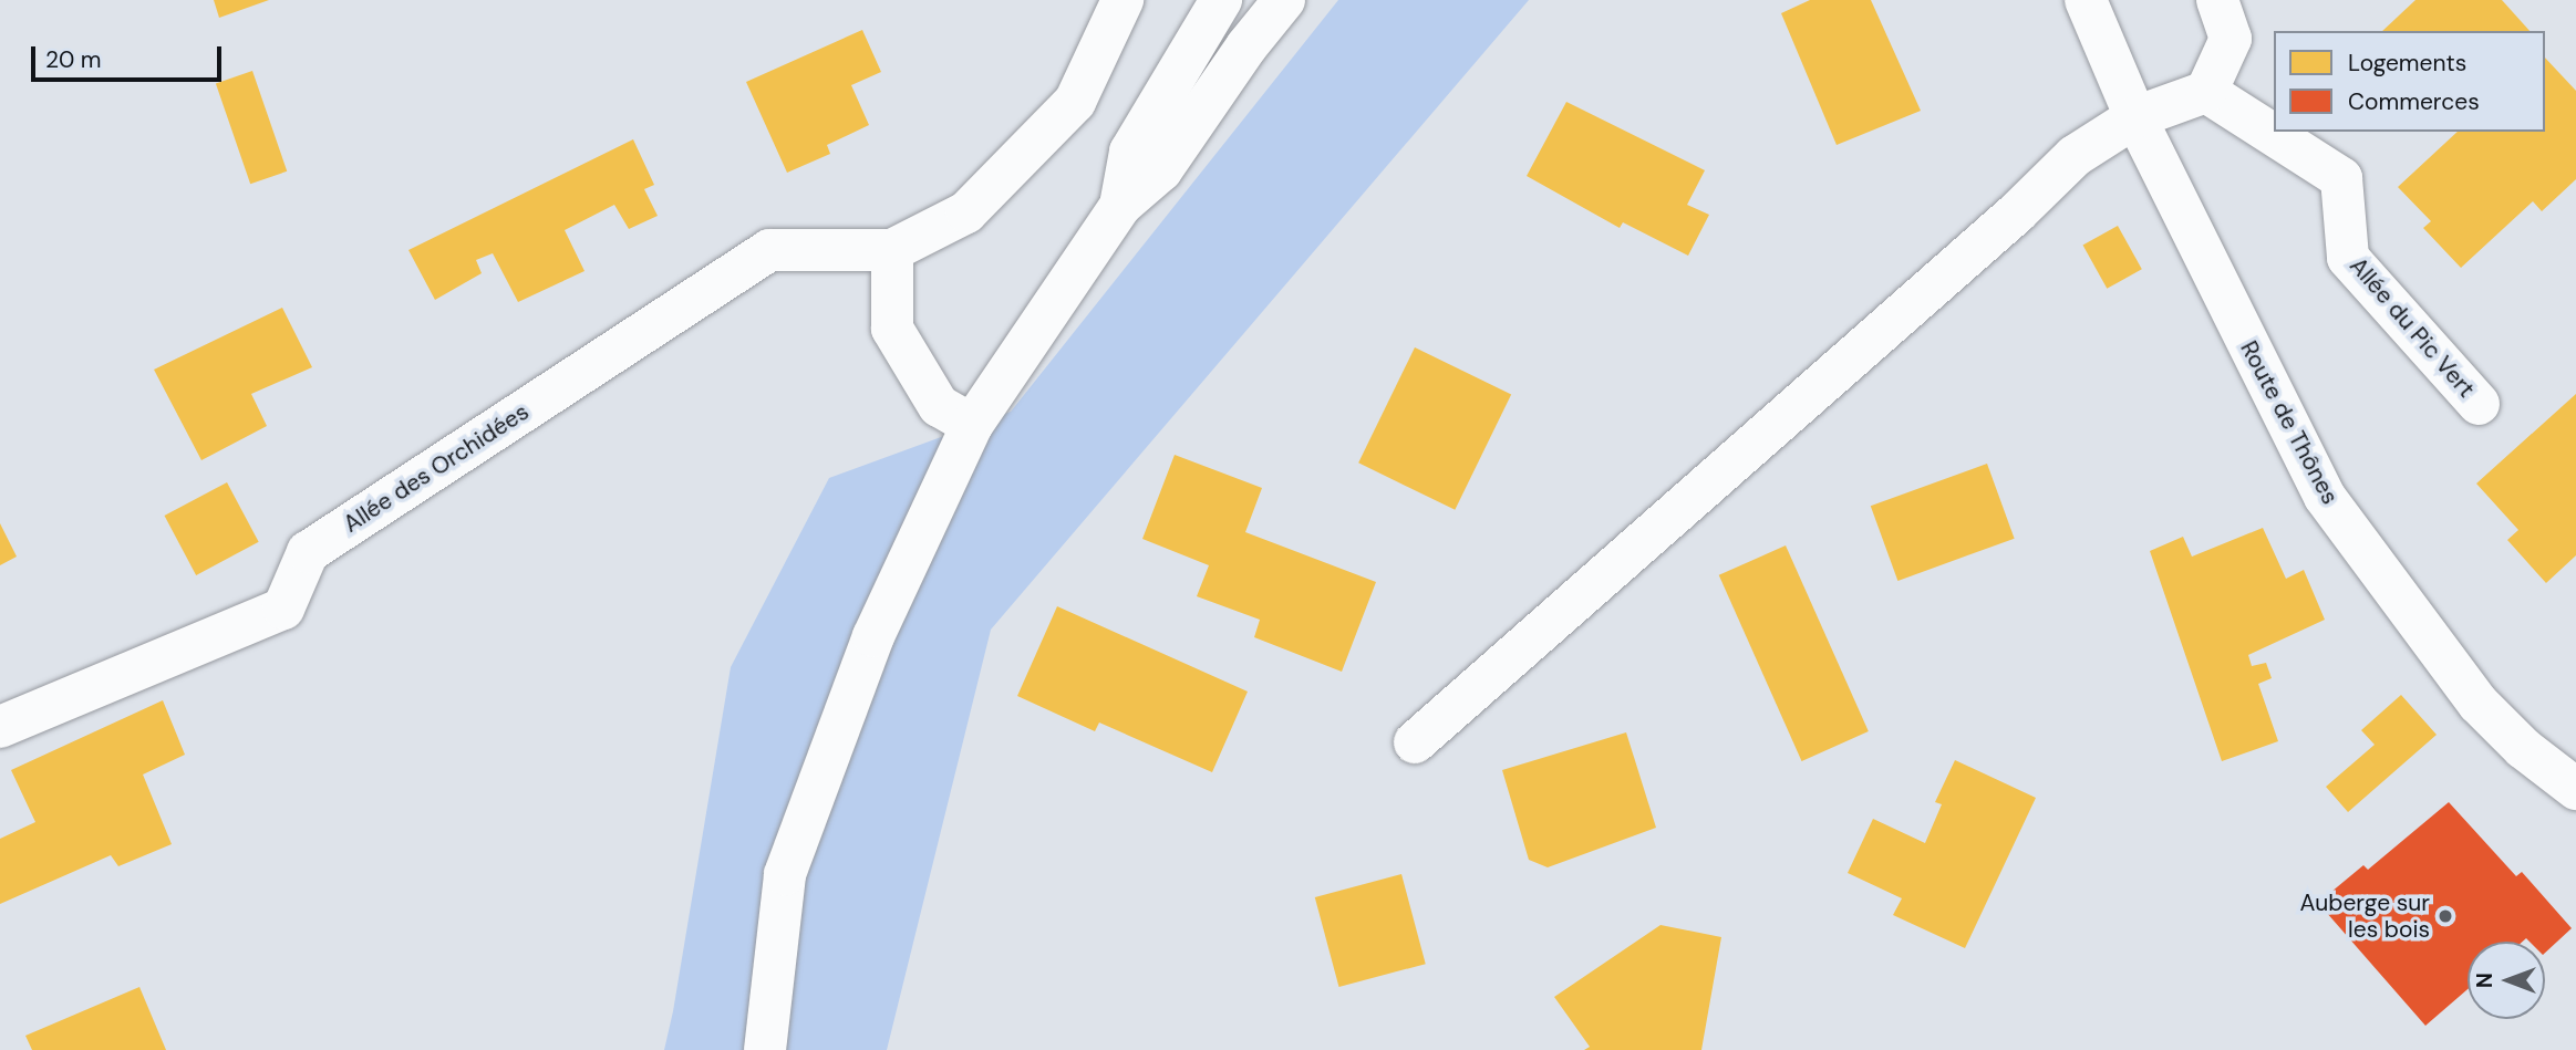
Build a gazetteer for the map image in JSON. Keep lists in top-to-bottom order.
{
  "streets": {
    "street": ["Allée du Pic Vert", "Route de Thônes", "Allée des Orchidées"]
  },
  "places": ["Auberge sur les bois"],
  "legend": ["Logements", "Commerces"],
  "scale_bar": "20 m",
  "north": "left"
}
